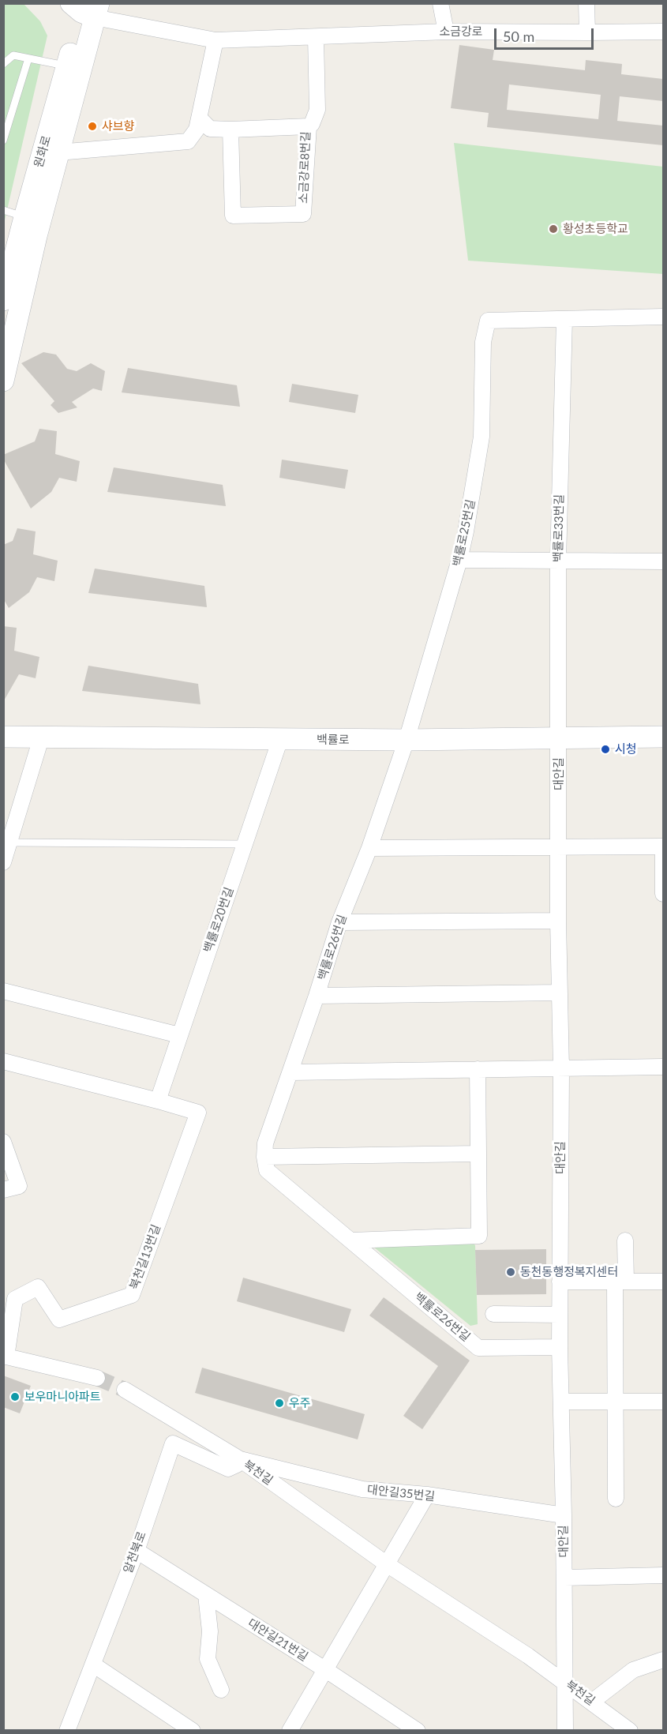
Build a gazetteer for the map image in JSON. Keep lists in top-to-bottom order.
{
  "streets": {
    "main road": ["원화로", "백률로"],
    "street": [
      "소금강로",
      "소금강로8번길",
      "백률로33번길",
      "백률로25번길",
      "대안길",
      "백률로20번길",
      "백률로26번길",
      "북천길13번길",
      "북천길",
      "대안길35번길",
      "알천북로",
      "대안길21번길"
    ]
  },
  "crossings": [
    ["소금강로", "원화로"],
    ["원화로", "소금강로8번길"],
    ["백률로33번길", "백률로25번길"],
    ["백률로33번길", "백률로"],
    ["백률로33번길", "대안길"],
    ["백률로25번길", "백률로"],
    ["백률로25번길", "백률로26번길"],
    ["백률로", "대안길"],
    ["백률로", "백률로20번길"],
    ["백률로", "백률로26번길"],
    ["대안길", "백률로26번길"],
    ["대안길", "북천길"],
    ["대안길", "대안길35번길"],
    ["백률로20번길", "북천길13번길"],
    ["북천길", "대안길35번길"],
    ["북천길", "알천북로"],
    ["대안길35번길", "알천북로"],
    ["알천북로", "대안길21번길"]
  ],
  "places": [
    "샤브향",
    "황성초등학교",
    "시청",
    "동천동행정복지센터",
    "보우마니아파트",
    "우주"
  ],
  "scale_bar": "50 m"
}
